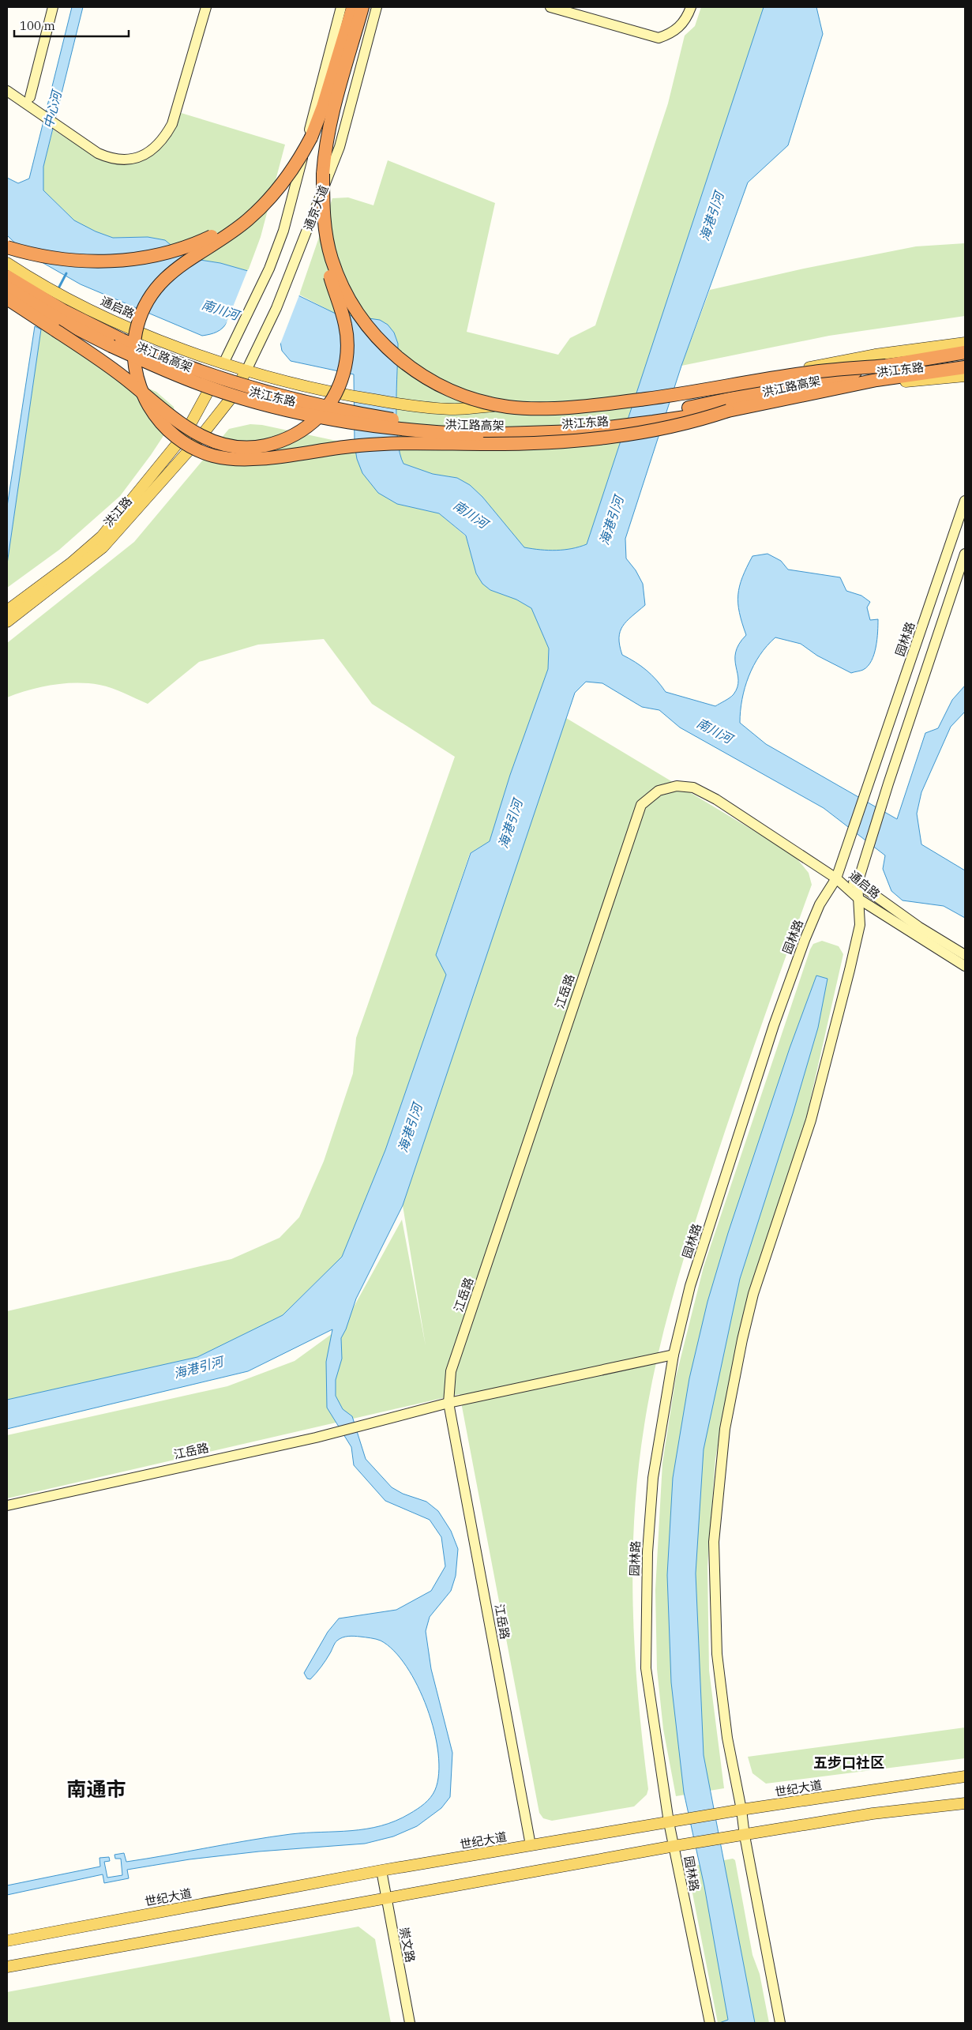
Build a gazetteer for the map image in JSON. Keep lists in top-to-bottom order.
{
  "streets": {
    "highway": ["通京大道", "洪江路高架"],
    "main road": [
      "通启路",
      "洪江东路",
      "洪江路",
      "园林路",
      "江岳路",
      "世纪大道",
      "崇文路"
    ]
  },
  "crossings": [
    ["通京大道", "通启路"],
    ["通京大道", "洪江东路"],
    ["通京大道", "洪江路"],
    ["通启路", "洪江东路"],
    ["通启路", "园林路"],
    ["通启路", "江岳路"],
    ["洪江东路", "洪江路"],
    ["园林路", "江岳路"],
    ["园林路", "世纪大道"],
    ["江岳路", "世纪大道"],
    ["世纪大道", "崇文路"]
  ],
  "districts": ["五步口社区", "南通市"],
  "water": ["中心河", "海港引河", "南川河"],
  "scale_bar": "100 m"
}
